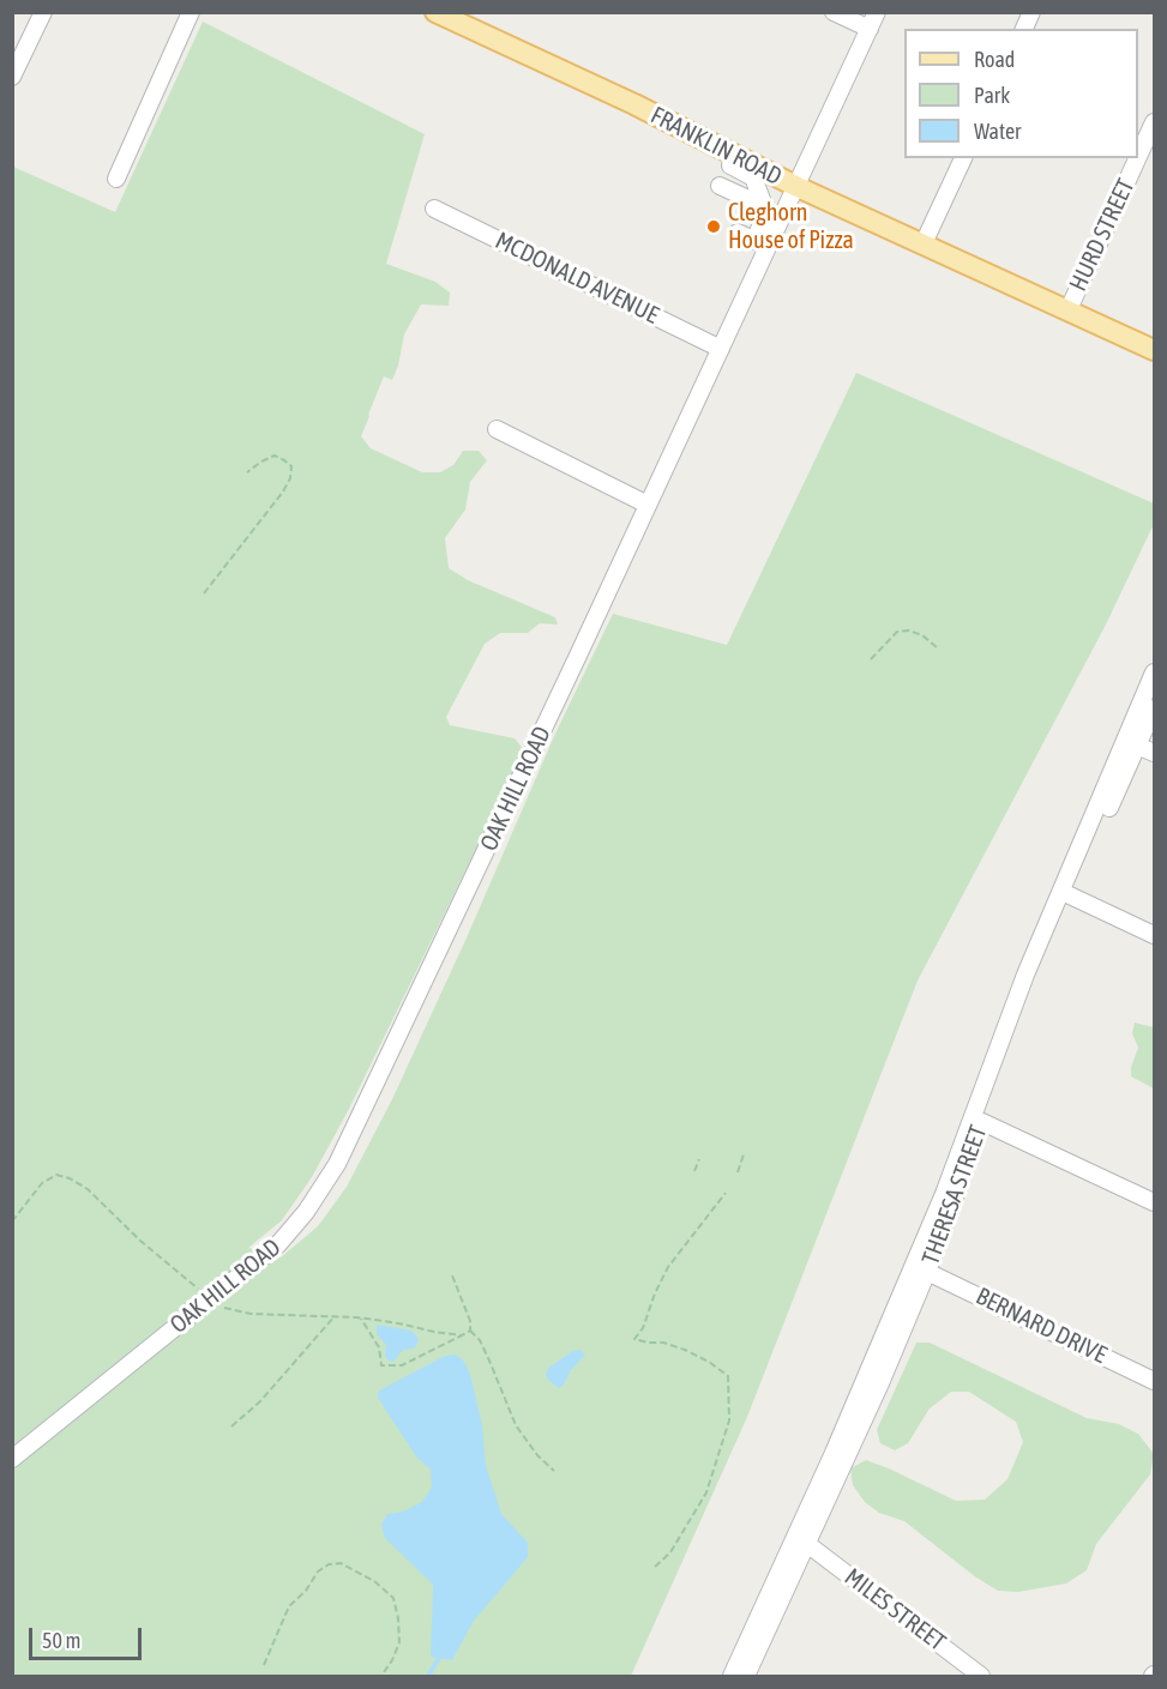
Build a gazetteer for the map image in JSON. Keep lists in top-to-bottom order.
{
  "streets": {
    "main road": ["FRANKLIN ROAD"],
    "street": [
      "HURD STREET",
      "MCDONALD AVENUE",
      "OAK HILL ROAD",
      "THERESA STREET",
      "BERNARD DRIVE",
      "MILES STREET"
    ]
  },
  "crossings": [
    ["FRANKLIN ROAD", "HURD STREET"],
    ["FRANKLIN ROAD", "OAK HILL ROAD"],
    ["MCDONALD AVENUE", "OAK HILL ROAD"],
    ["THERESA STREET", "BERNARD DRIVE"],
    ["THERESA STREET", "MILES STREET"]
  ],
  "places": ["Cleghorn House of Pizza"],
  "legend": ["Road", "Park", "Water"],
  "scale_bar": "50 m"
}
